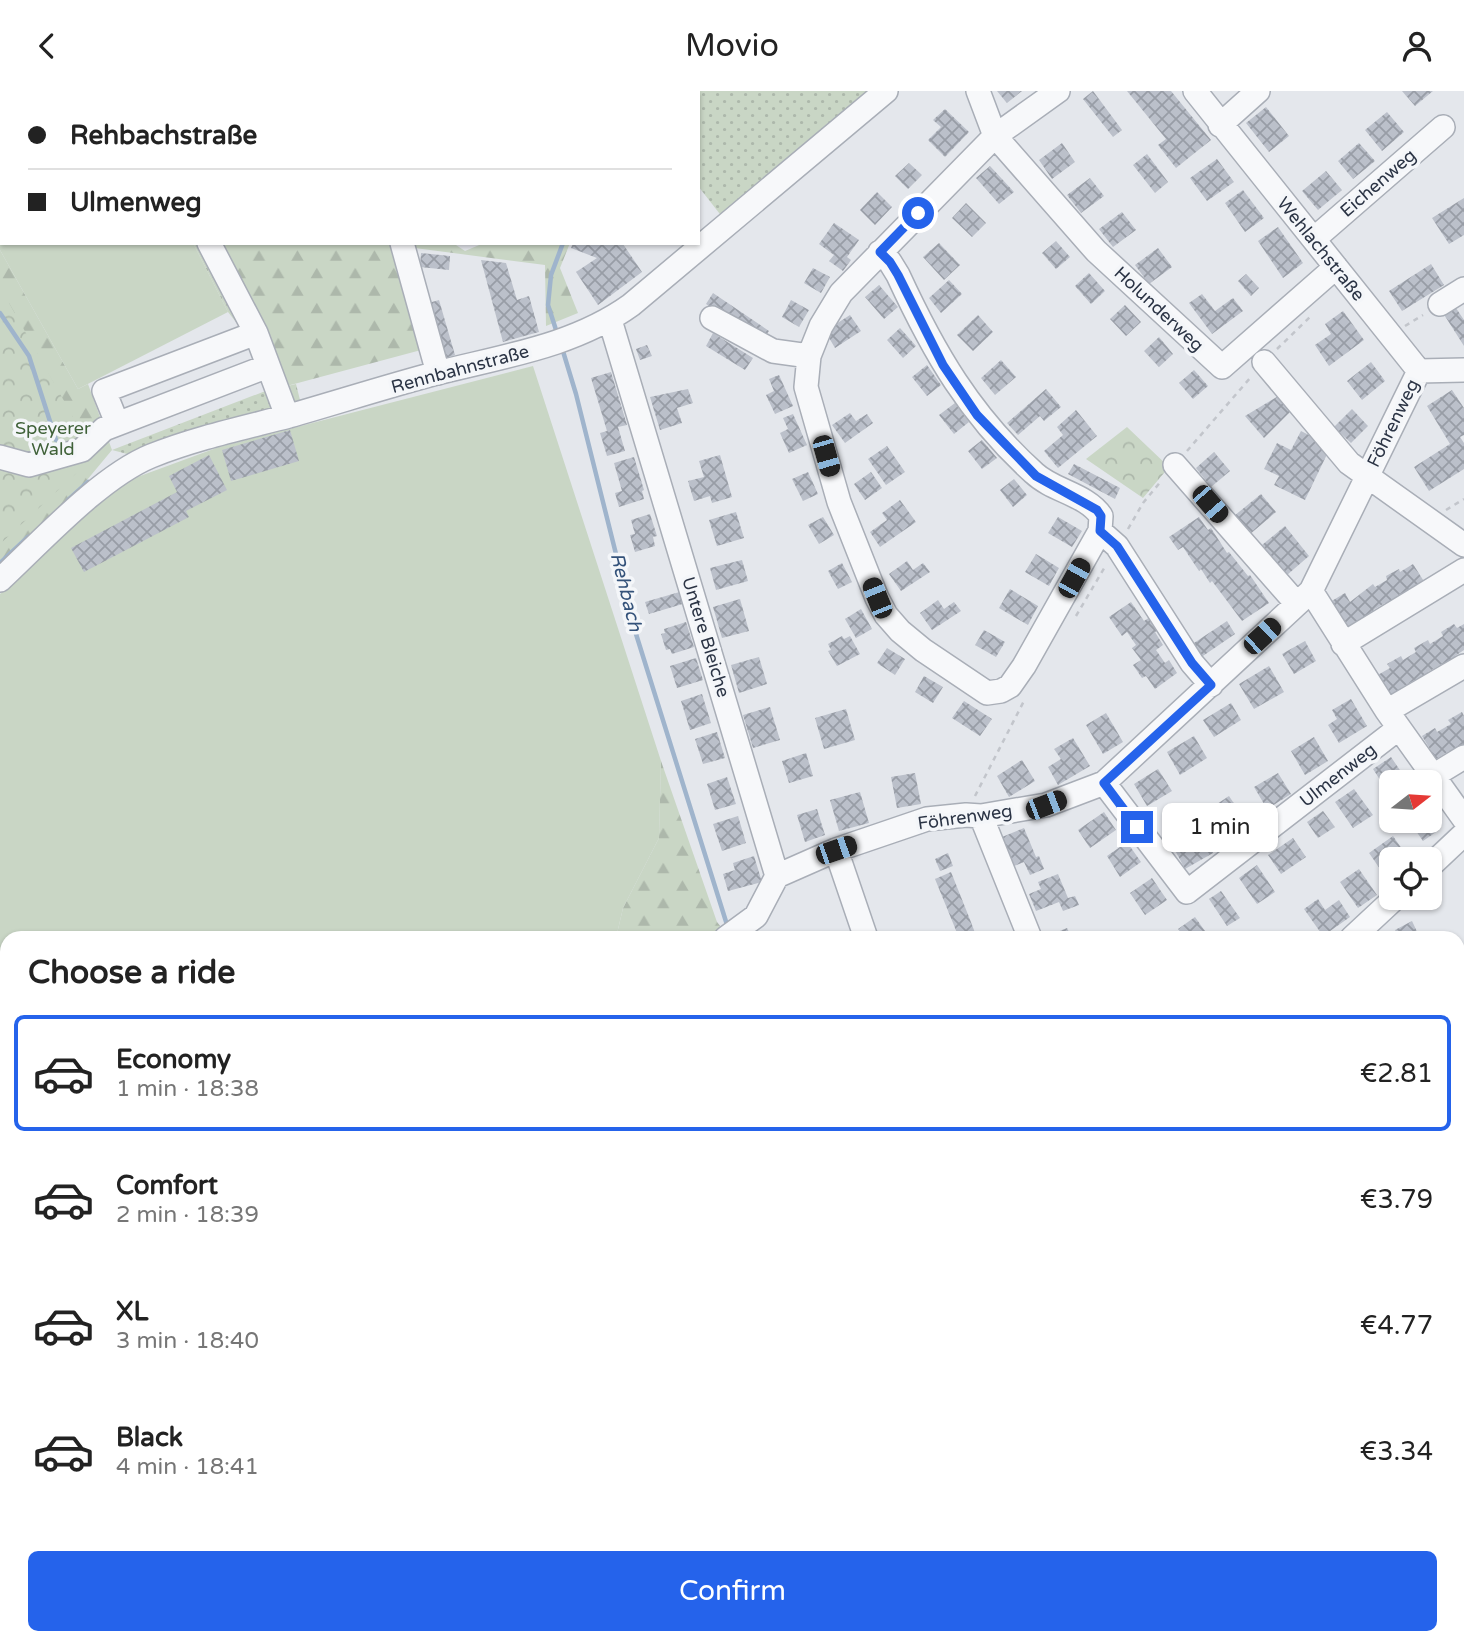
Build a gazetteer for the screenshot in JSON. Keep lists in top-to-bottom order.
{
  "streets": {
    "street": [
      "Eichenweg",
      "Wehlachstraße",
      "Holunderweg",
      "Rennbahnstraße",
      "Föhrenweg",
      "Untere Bleiche",
      "Ulmenweg"
    ]
  },
  "crossings": [
    ["Eichenweg", "Wehlachstraße"],
    ["Wehlachstraße", "Holunderweg"],
    ["Wehlachstraße", "Föhrenweg"],
    ["Rennbahnstraße", "Untere Bleiche"],
    ["Föhrenweg", "Untere Bleiche"],
    ["Föhrenweg", "Ulmenweg"]
  ],
  "water": ["Rehbach"],
  "parks": ["Speyerer Wald"],
  "north": "right",
  "page": {
    "header": "Movio",
    "banner": ["Rehbachstraße", "Ulmenweg"],
    "bubble": "1 min",
    "heading": "Choose a ride",
    "list": [
      {
        "name": "Economy",
        "note": "1 min · 18:38",
        "value": "€2.81"
      },
      {
        "name": "Comfort",
        "note": "2 min · 18:39",
        "value": "€3.79"
      },
      {
        "name": "XL",
        "note": "3 min · 18:40",
        "value": "€4.77"
      },
      {
        "name": "Black",
        "note": "4 min · 18:41",
        "value": "€3.34"
      }
    ],
    "buttons": "Confirm"
  }
}
